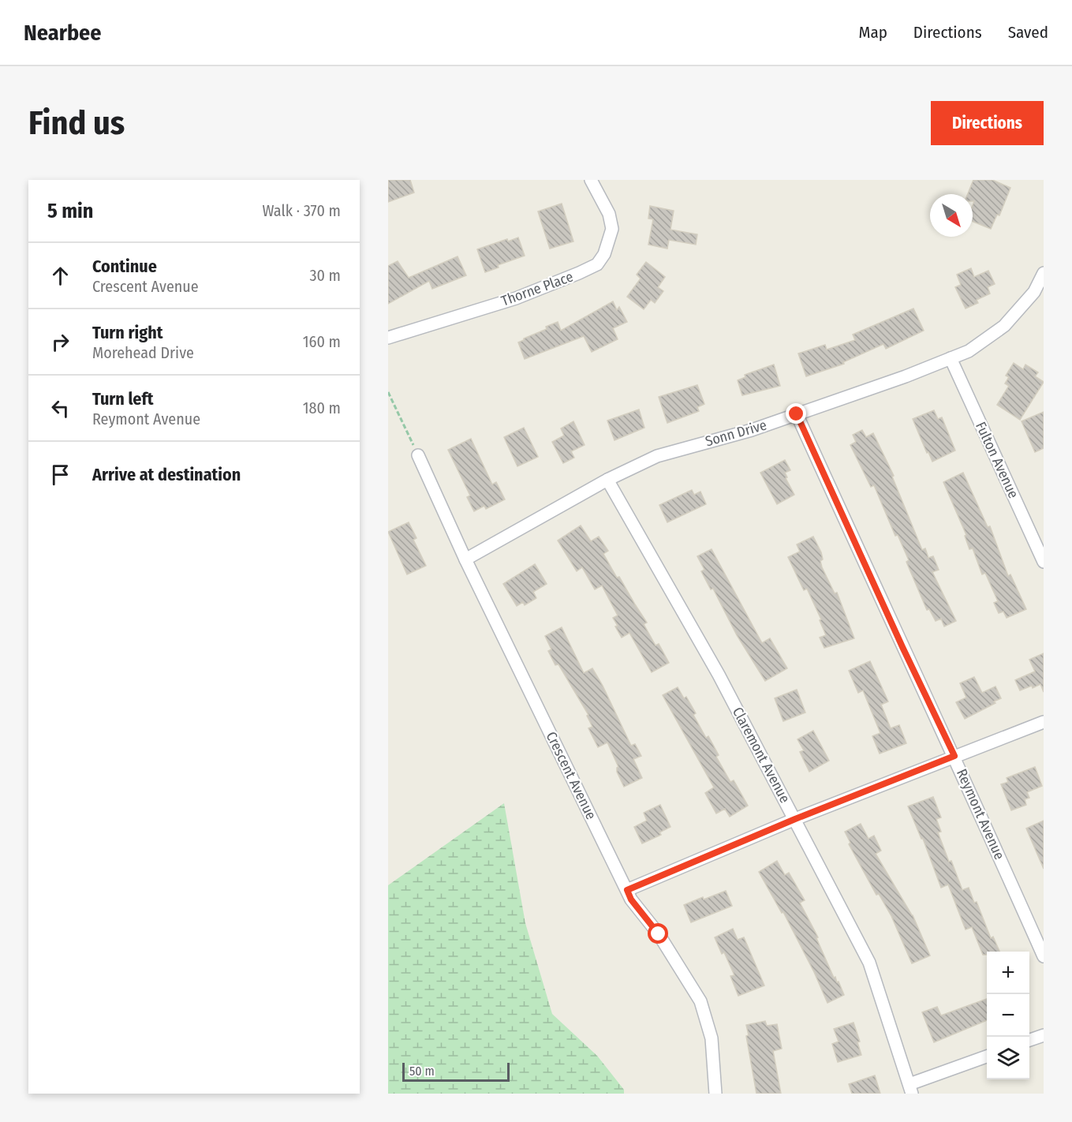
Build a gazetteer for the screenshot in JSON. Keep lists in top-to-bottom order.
{
  "streets": {
    "street": [
      "Thorne Place",
      "Sonn Drive",
      "Fulton Avenue",
      "Claremont Avenue",
      "Crescent Avenue",
      "Reymont Avenue"
    ]
  },
  "crossings": [
    ["Sonn Drive", "Fulton Avenue"],
    ["Sonn Drive", "Claremont Avenue"],
    ["Sonn Drive", "Crescent Avenue"],
    ["Sonn Drive", "Reymont Avenue"]
  ],
  "scale_bar": "50 m",
  "north": "bottom right",
  "page": {
    "header": "Nearbee",
    "nav": ["Map", "Directions", "Saved"],
    "buttons": "Directions",
    "title": "Find us",
    "heading": ["5 min", "Walk · 370 m"],
    "list": [
      ["Continue", "Crescent Avenue", "30 m"],
      ["Turn right", "Morehead Drive", "160 m"],
      ["Turn left", "Reymont Avenue", "180 m"],
      "Arrive at destination"
    ],
    "map_buttons": ["+", "−"],
    "scale": "50 m"
  }
}
